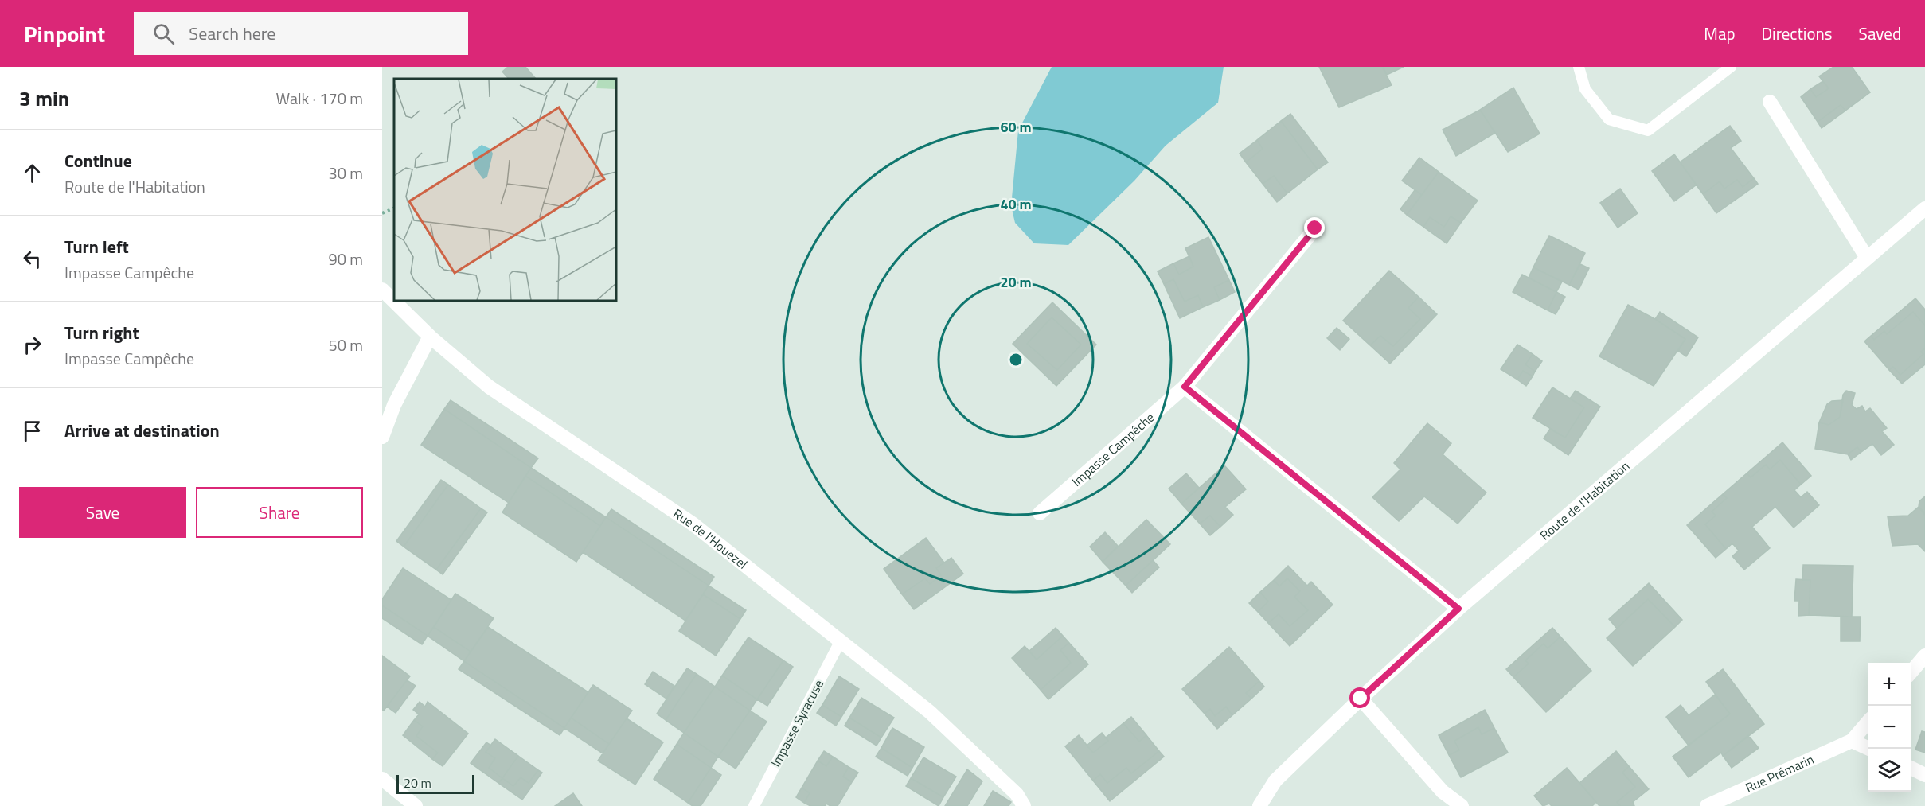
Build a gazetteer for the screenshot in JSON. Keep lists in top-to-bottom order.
{
  "streets": {
    "street": [
      "Impasse Campêche",
      "Route de l'Habitation",
      "Rue de l'Houezel",
      "Rue Prémarin"
    ],
    "lane": ["Impasse Syracuse"]
  },
  "crossings": [
    ["Rue de l'Houezel", "Impasse Syracuse"]
  ],
  "scale_bar": "20 m",
  "page": {
    "header": "Pinpoint",
    "search": "Search here",
    "nav": ["Map", "Directions", "Saved"],
    "heading": ["3 min", "Walk · 170 m"],
    "list": [
      ["Continue", "Route de l'Habitation", "30 m"],
      ["Turn left", "Impasse Campêche", "90 m"],
      ["Turn right", "Impasse Campêche", "50 m"],
      "Arrive at destination"
    ],
    "buttons": ["Save", "Share"],
    "map_buttons": ["+", "−"],
    "scale": "20 m"
  },
  "rings": ["60 m", "40 m", "20 m"]
}
